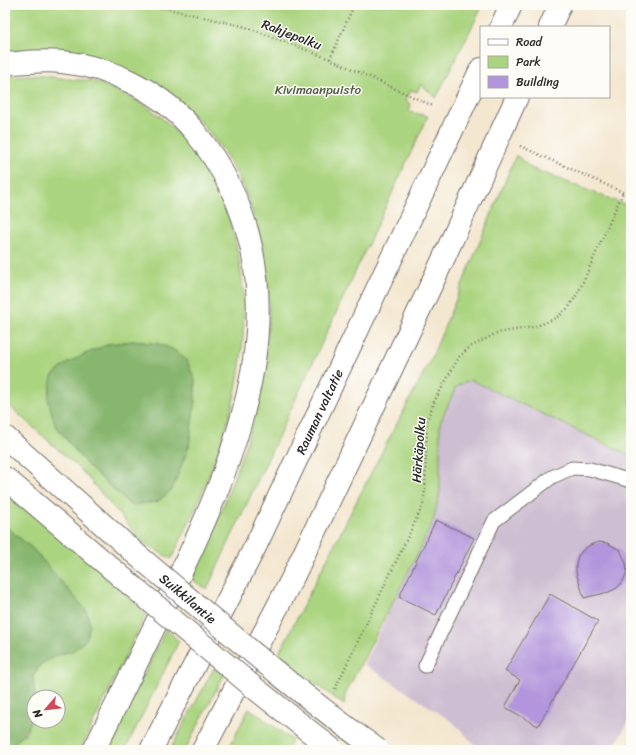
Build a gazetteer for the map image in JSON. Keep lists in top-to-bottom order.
{
  "streets": {
    "main road": ["Rauman valtatie", "Suikkilantie"],
    "path": ["Rahjepolku", "Härkäpolku"]
  },
  "parks": ["Kivimaanpuisto"],
  "legend": ["Road", "Park", "Building"],
  "north": "bottom left"
}
